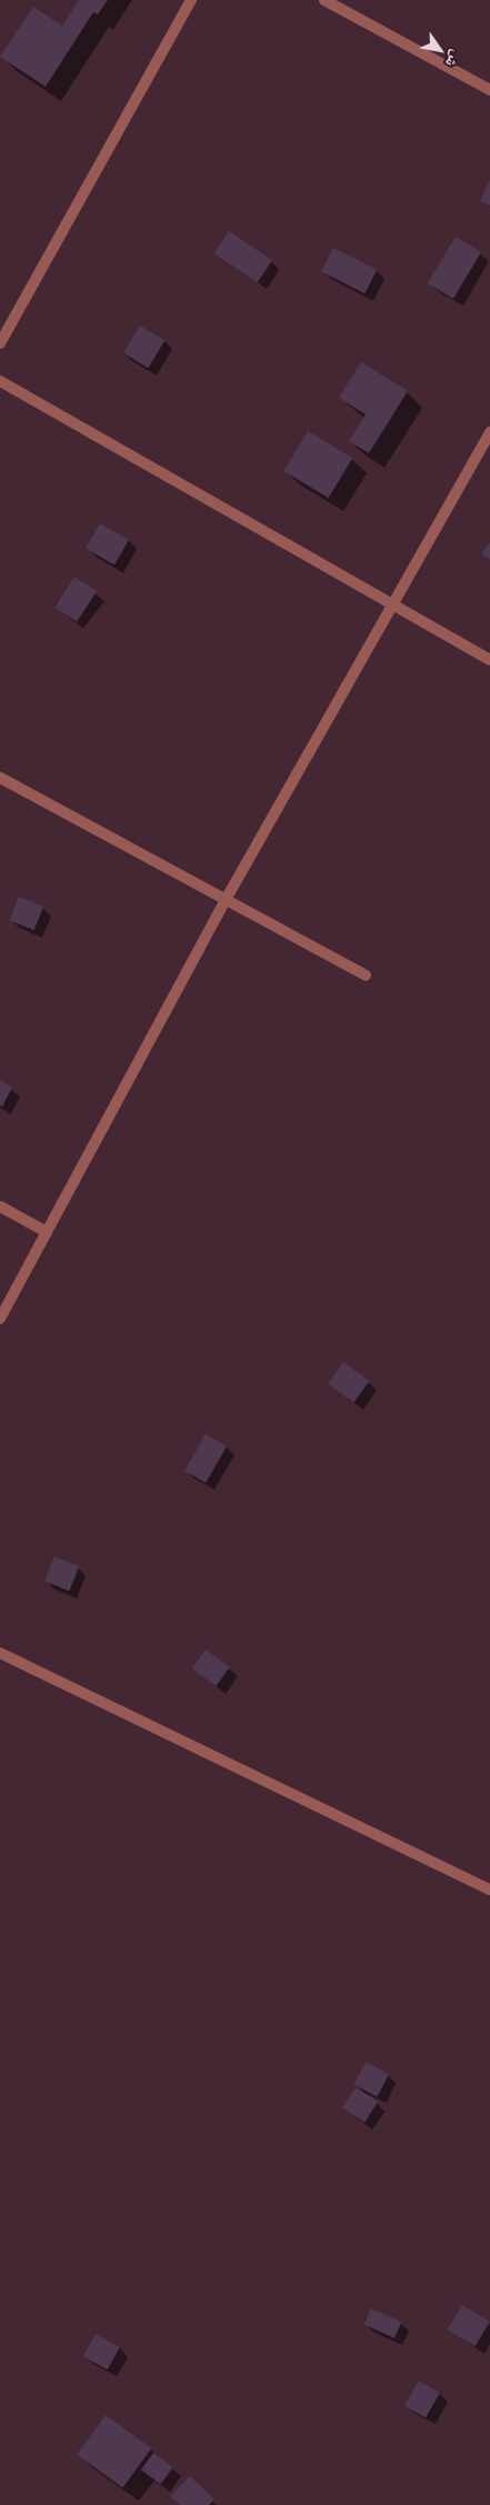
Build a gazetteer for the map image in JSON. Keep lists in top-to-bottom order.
{
  "north": "bottom right"
}
